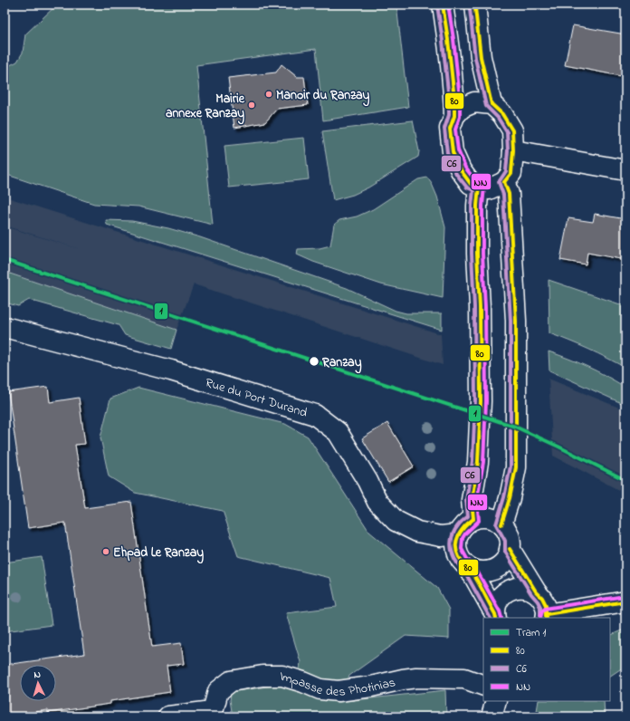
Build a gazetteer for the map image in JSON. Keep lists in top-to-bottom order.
{
  "streets": {
    "street": ["Rue du Port Durand", "Impasse des Photinias"]
  },
  "places": [
    "Manoir du Ranzay",
    "Mairie annexe Ranzay",
    "Ranzay",
    "Ehpad Le Ranzay"
  ],
  "lines": [
    "transit line 80",
    "transit line NN",
    "transit line C6",
    "tram line 1"
  ],
  "legend": [
    "Tram 1",
    "80",
    "C6",
    "NN"
  ],
  "north": "top"
}
